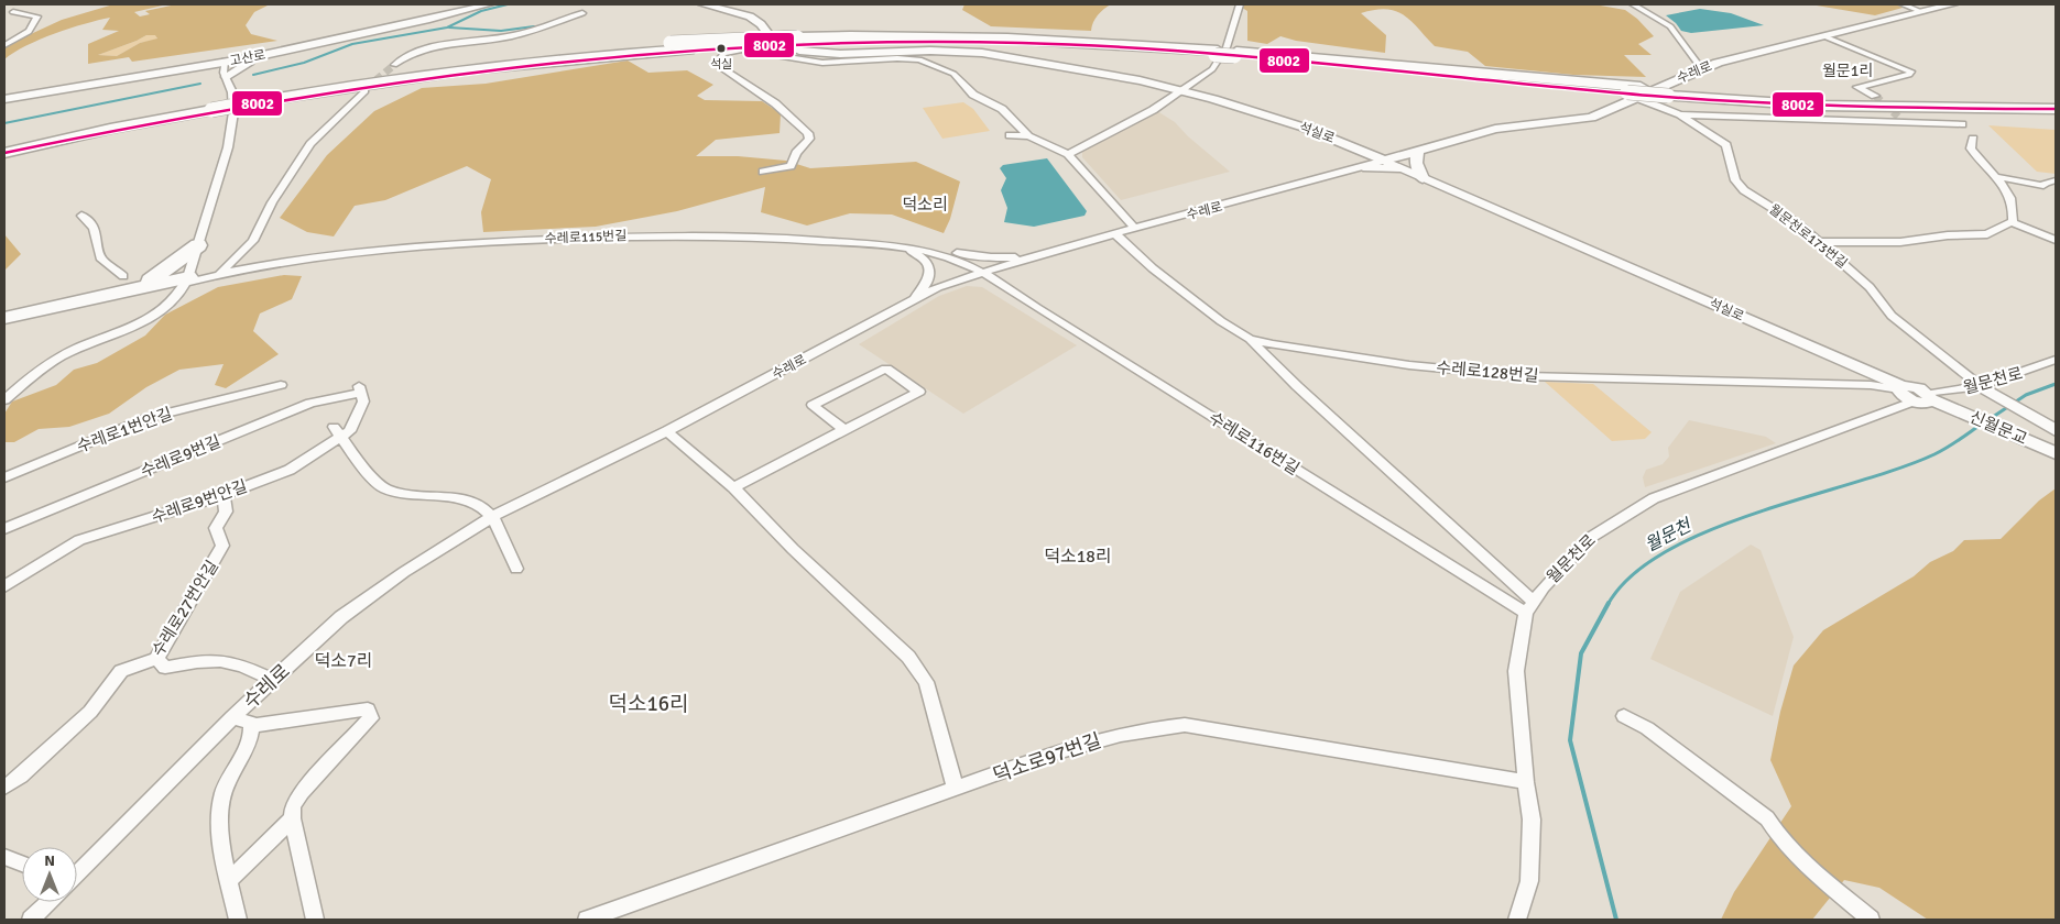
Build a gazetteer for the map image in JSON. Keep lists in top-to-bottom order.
{
  "streets": {
    "main road": ["수레로", "석실로"],
    "street": [
      "고산로",
      "월문천로173번길",
      "수레로115번길",
      "수레로128번길",
      "월문천로",
      "신월문교",
      "수레로1번안길",
      "수레로116번길",
      "수레로9번길",
      "수레로9번안길",
      "수레로27번안길",
      "덕소로97번길"
    ]
  },
  "crossings": [
    ["수레로", "석실로"],
    ["수레로", "월문천로173번길"],
    ["수레로", "수레로115번길"],
    ["수레로", "수레로128번길"],
    ["수레로", "수레로116번길"],
    ["석실로", "수레로128번길"],
    ["석실로", "신월문교"],
    ["월문천로173번길", "월문천로"],
    ["수레로115번길", "수레로116번길"],
    ["월문천로", "신월문교"],
    ["월문천로", "수레로116번길"],
    ["월문천로", "덕소로97번길"],
    ["수레로9번길", "수레로9번안길"],
    ["수레로9번안길", "수레로27번안길"]
  ],
  "districts": [
    "월문1리",
    "덕소리",
    "덕소18리",
    "덕소7리",
    "덕소16리"
  ],
  "water": ["월문천"],
  "places": ["석실"],
  "lines": ["transit line 8002"],
  "north": "top"
}
